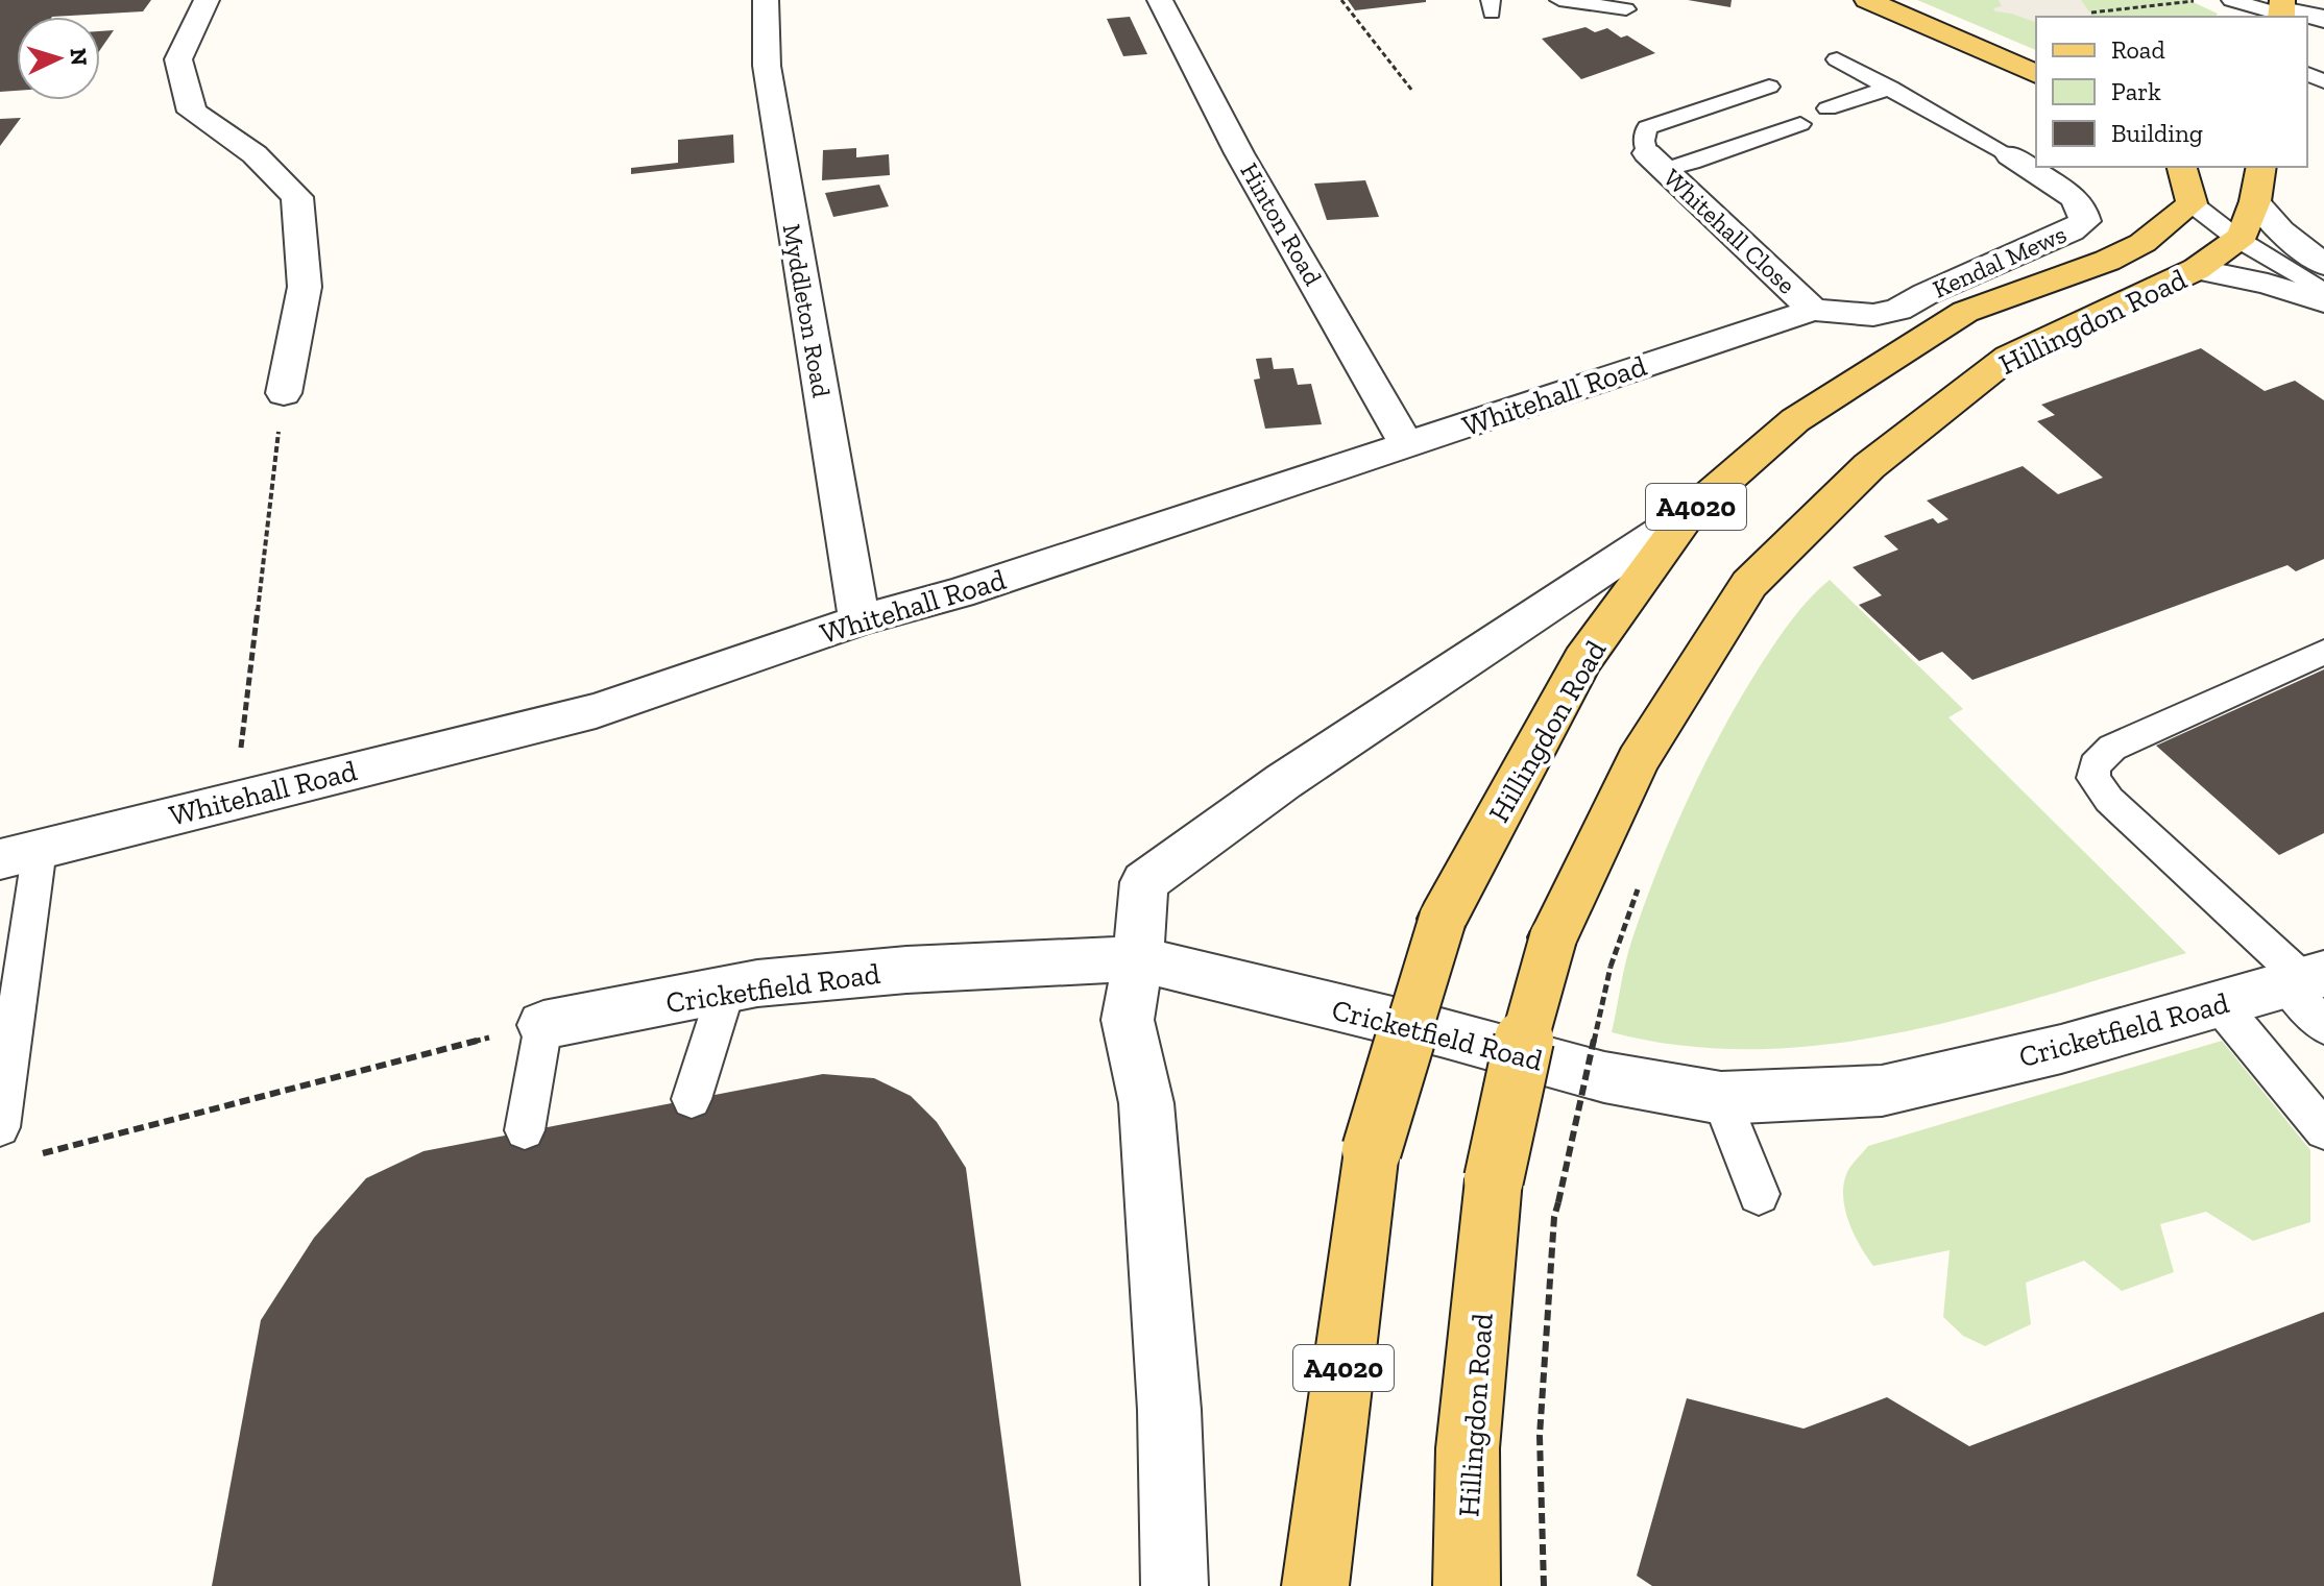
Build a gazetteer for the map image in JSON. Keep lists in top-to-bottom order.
{
  "streets": {
    "main road": ["Hillingdon Road", "A4020"],
    "street": [
      "Hinton Road",
      "Whitehall Close",
      "Kendal Mews",
      "Myddleton Road",
      "Whitehall Road",
      "Cricketfield Road"
    ]
  },
  "crossings": [
    ["Hinton Road", "Whitehall Road"],
    ["Whitehall Close", "Kendal Mews"],
    ["Whitehall Close", "Whitehall Road"],
    ["Kendal Mews", "Whitehall Road"],
    ["Myddleton Road", "Whitehall Road"]
  ],
  "legend": ["Road", "Park", "Building"],
  "north": "right"
}
